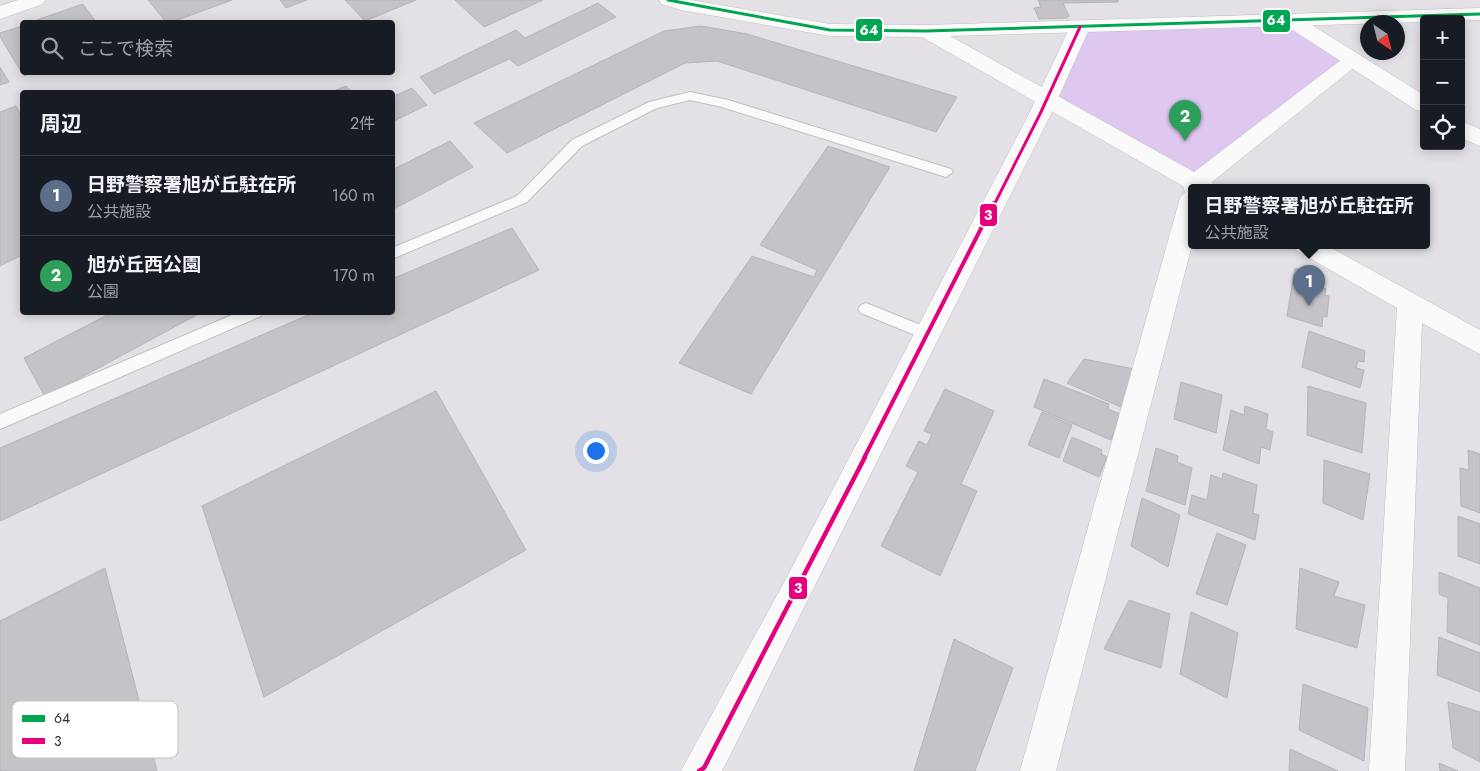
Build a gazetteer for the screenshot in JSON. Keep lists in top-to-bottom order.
{
  "lines": ["transit line 64", "transit line 3"],
  "legend": ["64", "3"],
  "north": "bottom right",
  "page": {
    "map_buttons": ["+", "−"],
    "search": "ここで検索",
    "heading": ["周辺", "2件"],
    "pins": ["2", "1"],
    "list": [
      {
        "mark": "1",
        "name": "日野警察署旭が丘駐在所",
        "note": "公共施設",
        "value": "160 m"
      },
      {
        "mark": "2",
        "name": "旭が丘西公園",
        "note": "公園",
        "value": "170 m"
      }
    ],
    "popup": ["日野警察署旭が丘駐在所", "公共施設"]
  }
}
